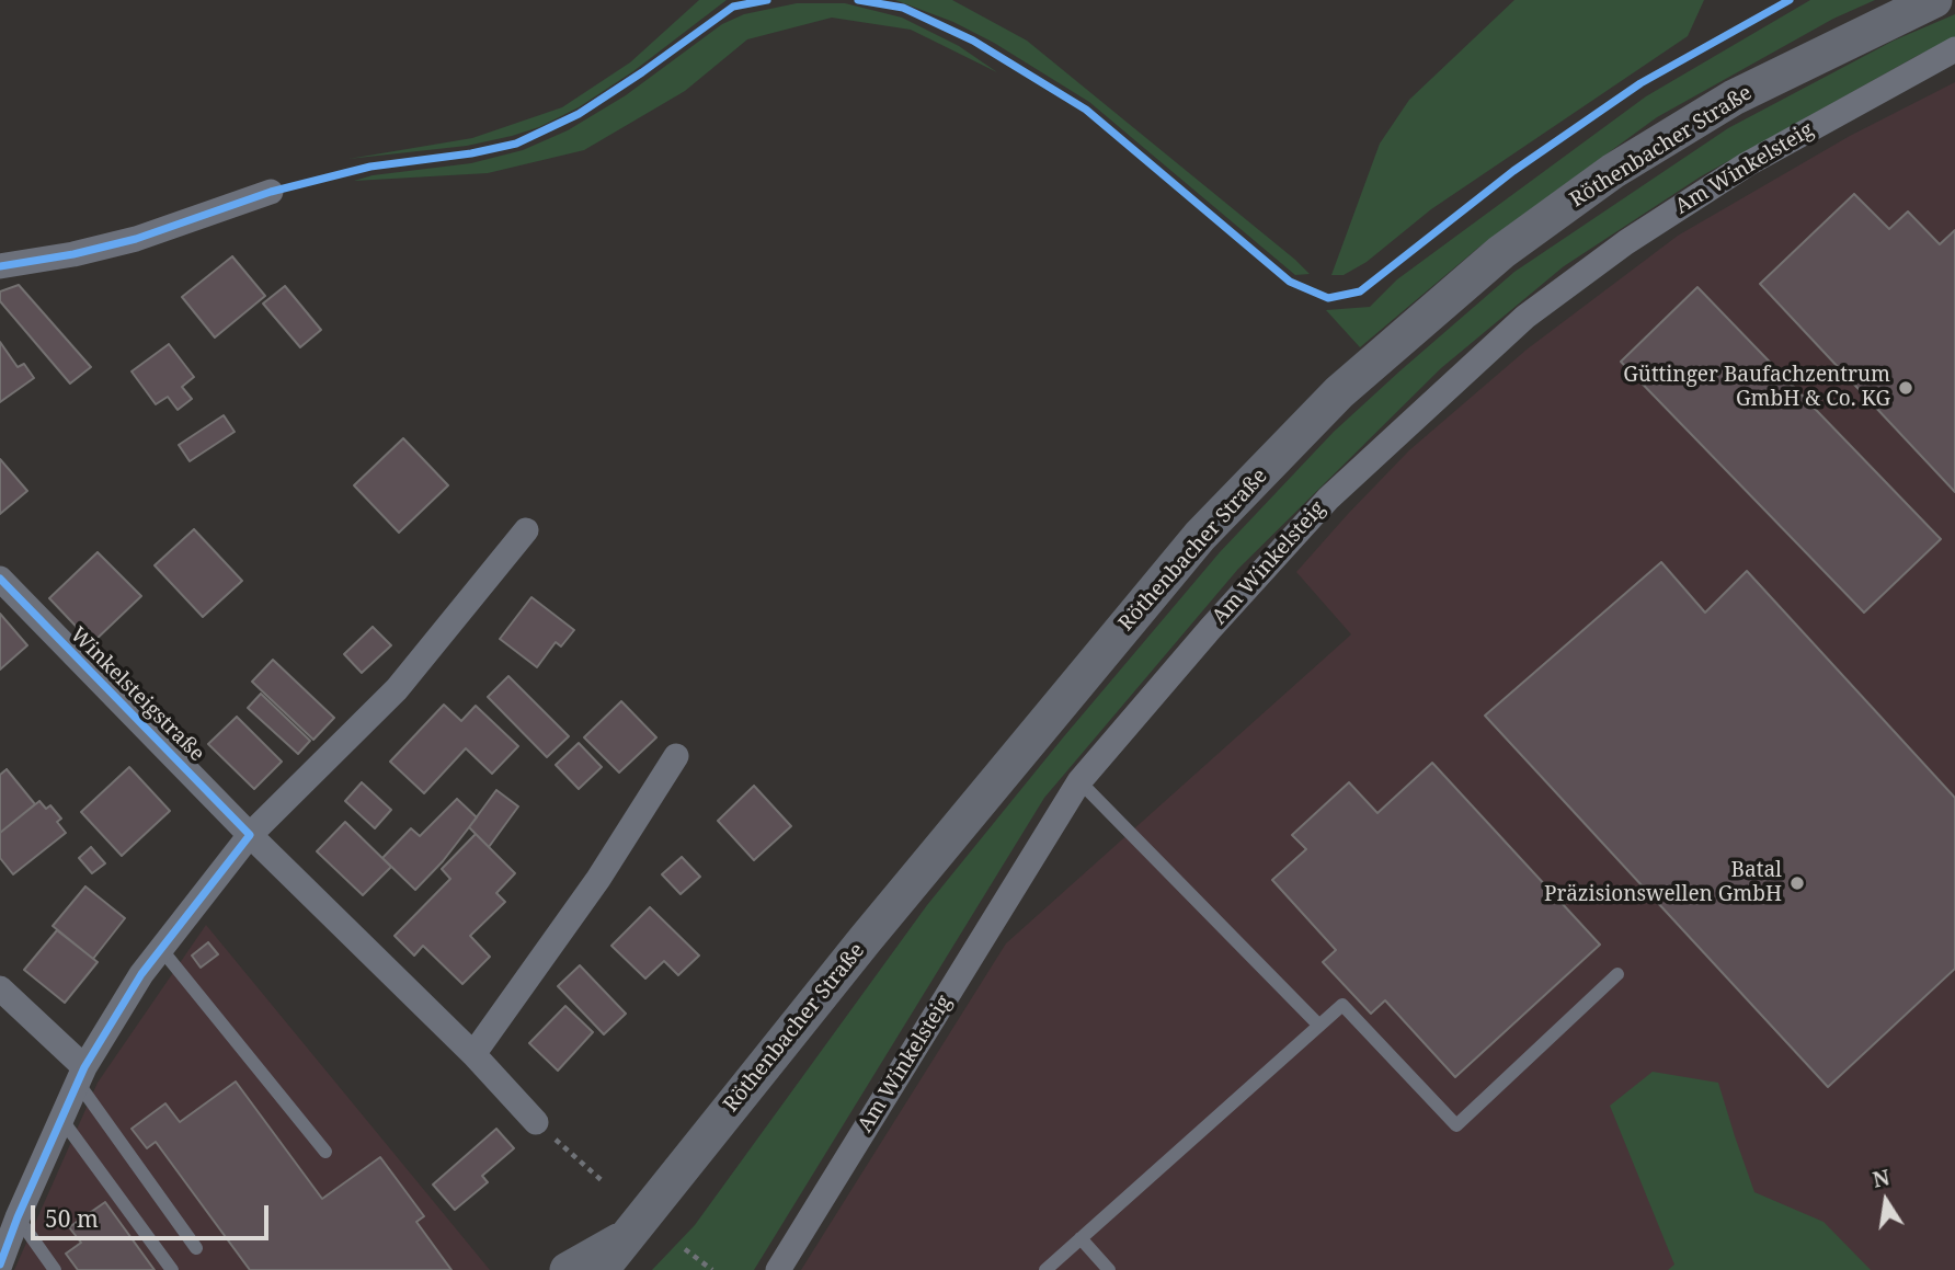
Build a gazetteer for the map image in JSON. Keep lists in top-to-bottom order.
{
  "streets": {
    "main road": ["Röthenbacher Straße"],
    "street": ["Am Winkelsteig", "Winkelsteigstraße"]
  },
  "places": ["Güttinger Baufachzentrum GmbH & Co. KG", "Batal Präzisionswellen GmbH"],
  "scale_bar": "50 m",
  "north": "top"
}
